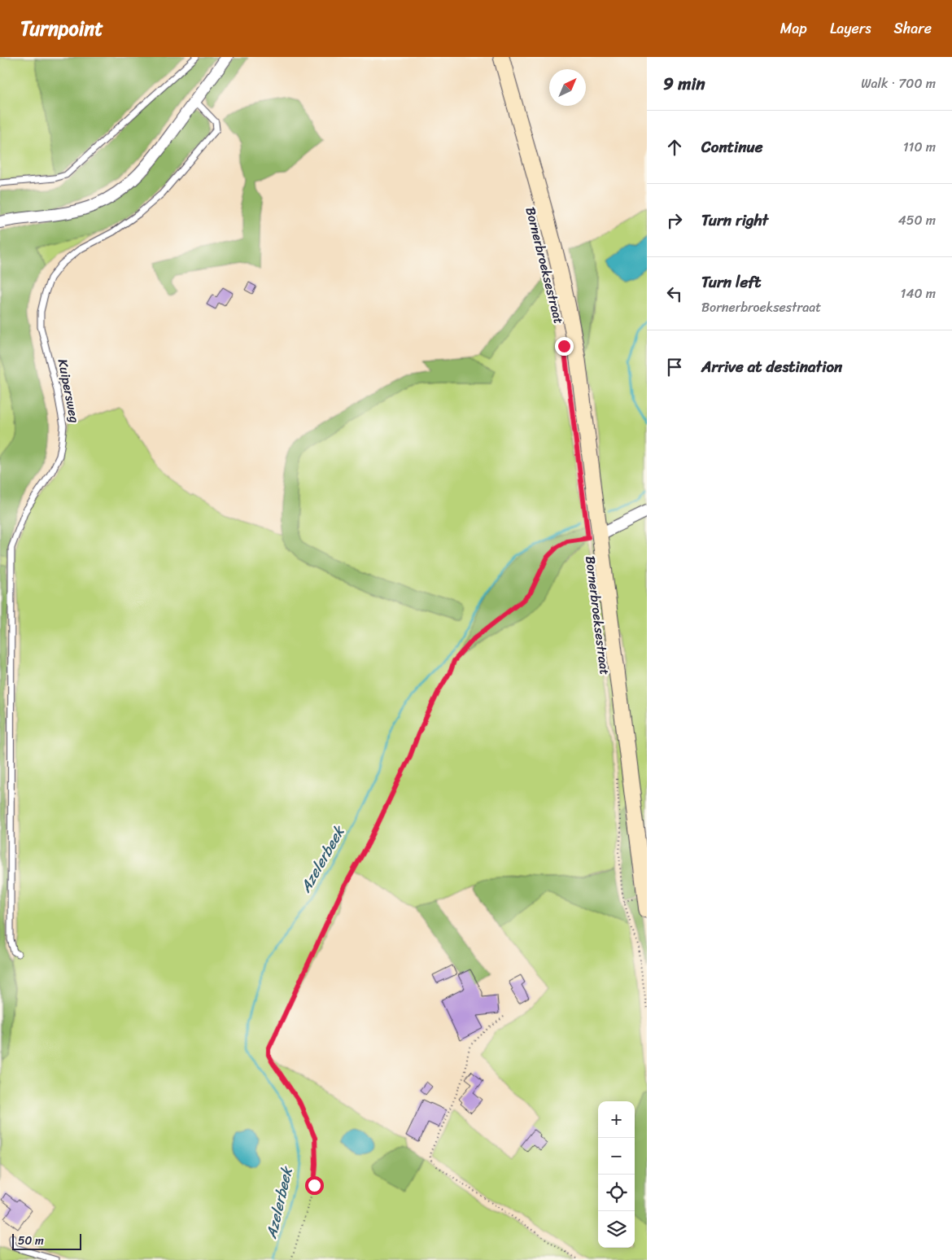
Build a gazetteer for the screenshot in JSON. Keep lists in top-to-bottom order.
{
  "streets": {
    "main road": ["Bornerbroeksestraat"],
    "lane": ["Kuipersweg"]
  },
  "water": ["Azelerbeek"],
  "scale_bar": "50 m",
  "north": "top right",
  "page": {
    "header": "Turnpoint",
    "nav": ["Map", "Layers", "Share"],
    "heading": ["9 min", "Walk · 700 m"],
    "list": [
      ["Continue", "110 m"],
      ["Turn right", "450 m"],
      ["Turn left", "Bornerbroeksestraat", "140 m"],
      "Arrive at destination"
    ],
    "map_buttons": ["+", "−"],
    "scale": "50 m"
  }
}
